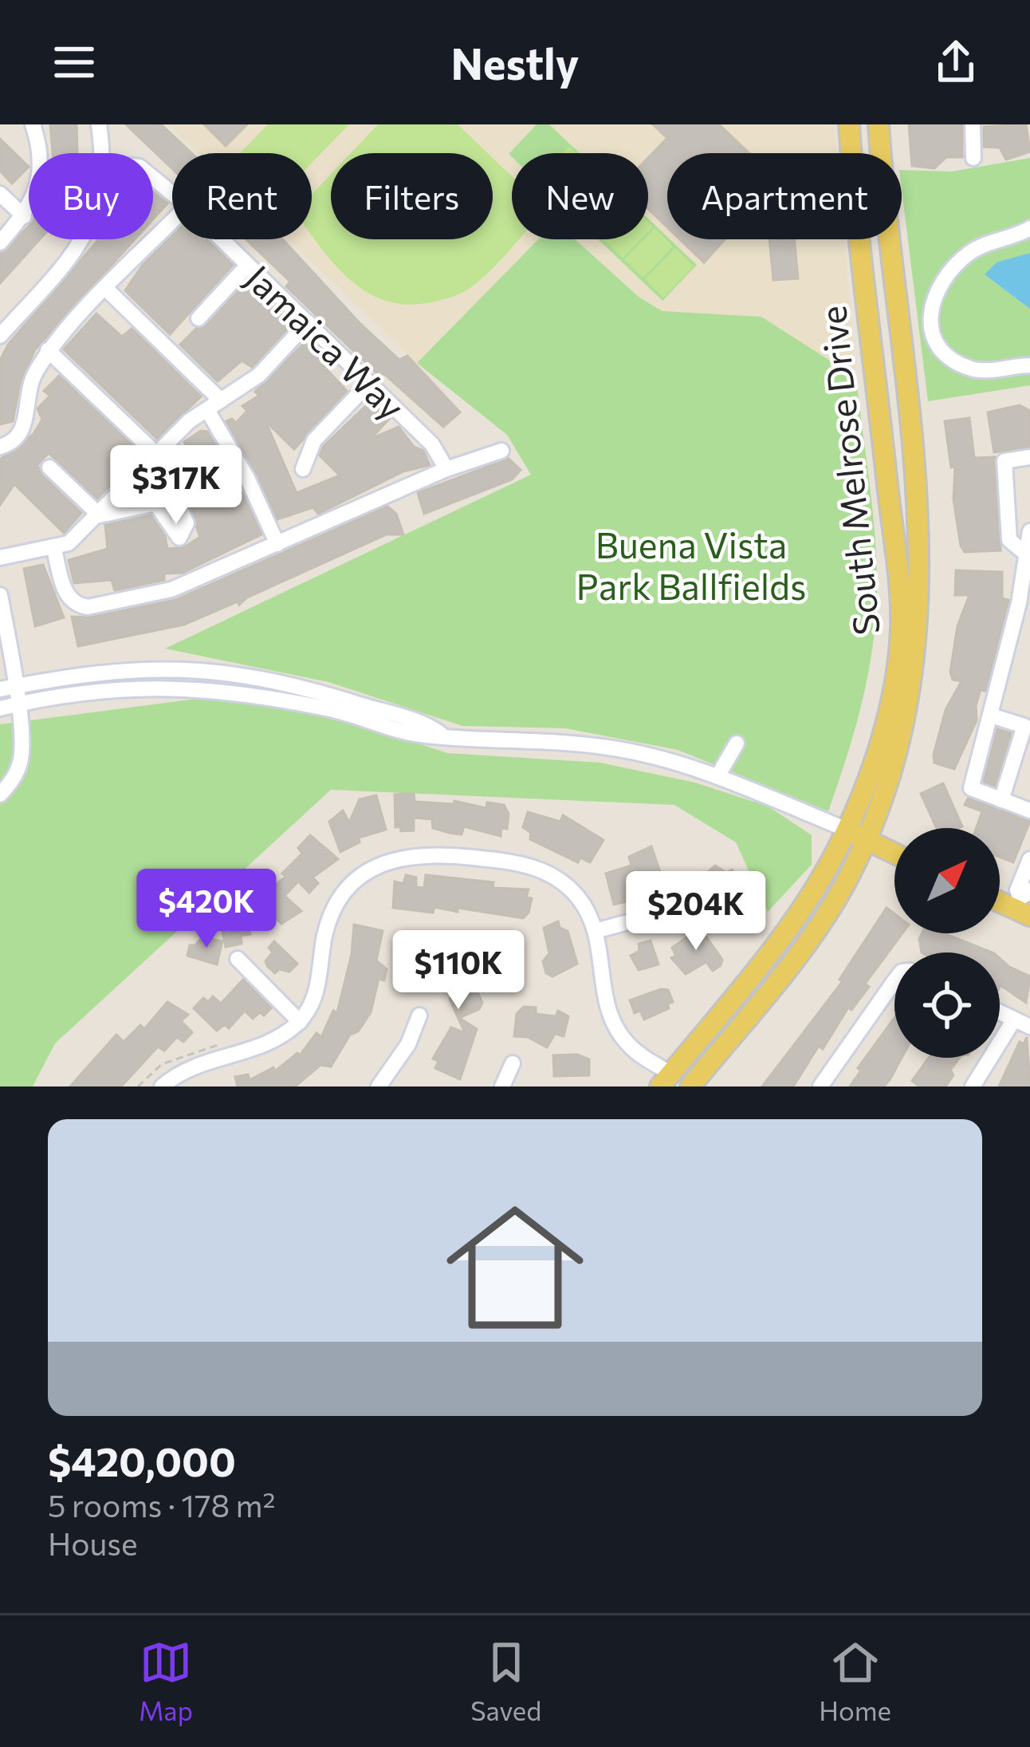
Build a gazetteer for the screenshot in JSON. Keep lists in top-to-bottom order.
{
  "streets": {
    "main road": ["South Melrose Drive"],
    "street": ["Jamaica Way"]
  },
  "parks": ["Buena Vista Park Ballfields"],
  "north": "top right",
  "page": {
    "header": "Nestly",
    "chip": [
      "Buy",
      "Rent",
      "Filters",
      "New",
      "Apartment"
    ],
    "price": [
      "$317K",
      "$420K",
      "$204K",
      "$110K"
    ],
    "list": [
      {
        "name": "$420,000",
        "note": "5 rooms · 178 m² · House"
      }
    ],
    "tabs": ["Map", "Saved", "Home"]
  }
}
